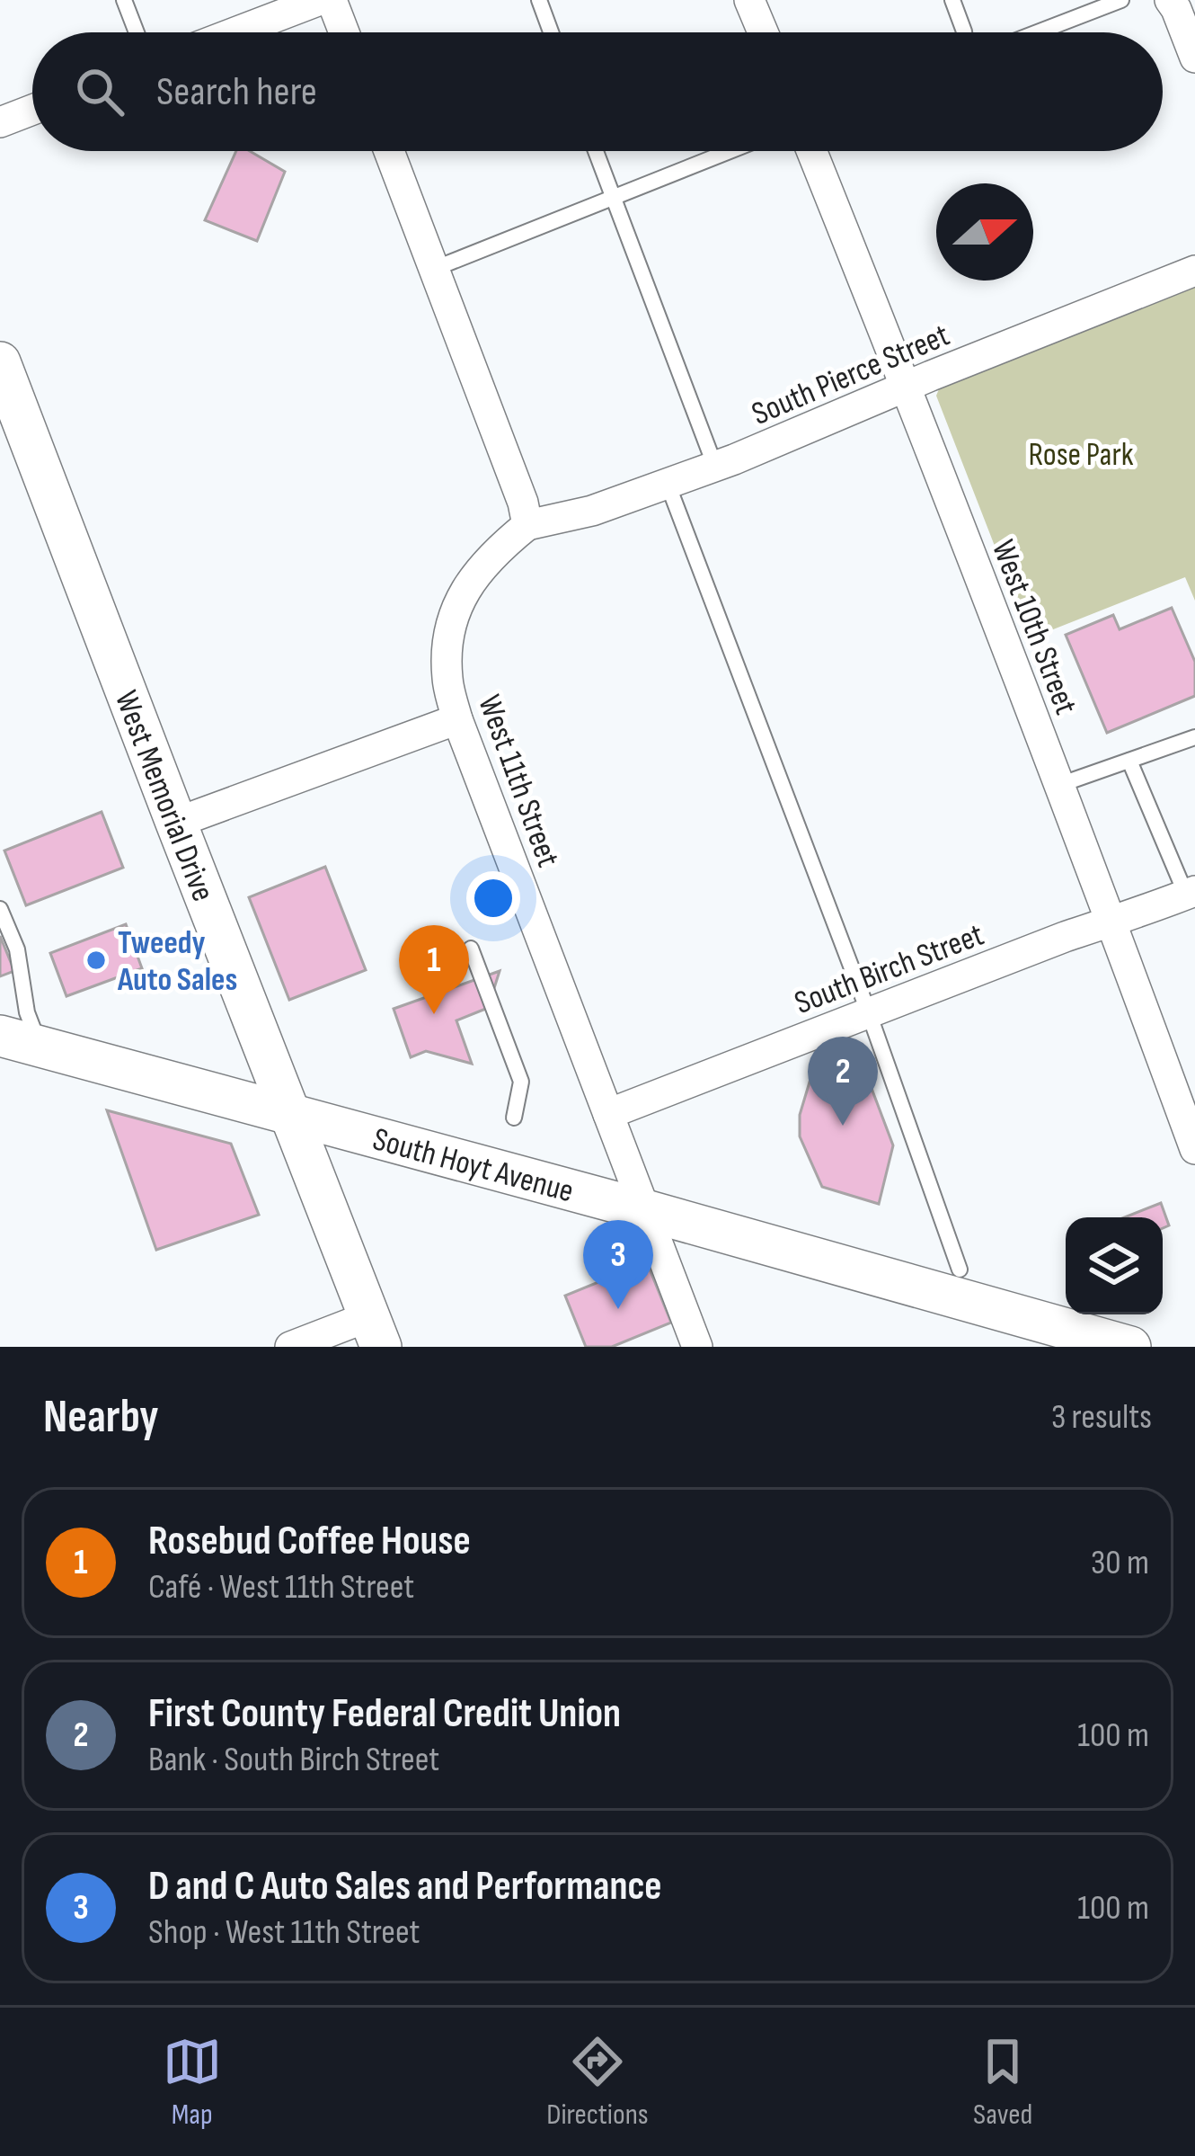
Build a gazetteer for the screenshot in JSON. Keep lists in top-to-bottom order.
{
  "streets": {
    "main road": ["West Memorial Drive", "South Hoyt Avenue"],
    "street": [
      "South Pierce Street",
      "West 10th Street",
      "West 11th Street",
      "South Birch Street"
    ]
  },
  "crossings": [
    ["South Pierce Street", "West 10th Street"],
    ["South Pierce Street", "West 11th Street"],
    ["West 10th Street", "South Birch Street"],
    ["West 11th Street", "South Birch Street"],
    ["West 11th Street", "South Hoyt Avenue"],
    ["West Memorial Drive", "South Hoyt Avenue"]
  ],
  "parks": ["Rose Park"],
  "places": ["Tweedy Auto Sales"],
  "north": "right",
  "page": {
    "search": "Search here",
    "pins": ["1", "2", "3"],
    "heading": ["Nearby", "3 results"],
    "list": [
      {
        "mark": "1",
        "name": "Rosebud Coffee House",
        "note": "Café · West 11th Street",
        "value": "30 m"
      },
      {
        "mark": "2",
        "name": "First County Federal Credit Union",
        "note": "Bank · South Birch Street",
        "value": "100 m"
      },
      {
        "mark": "3",
        "name": "D and C Auto Sales and Performance",
        "note": "Shop · West 11th Street",
        "value": "100 m"
      }
    ],
    "nav": ["Map", "Directions", "Saved"]
  }
}
